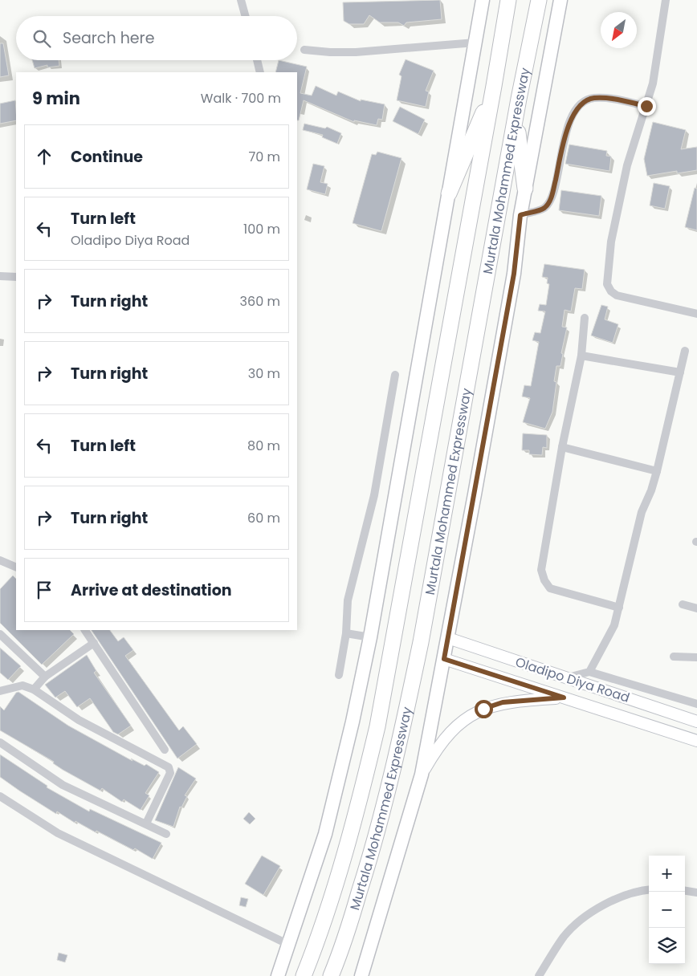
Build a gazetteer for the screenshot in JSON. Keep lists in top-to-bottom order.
{
  "streets": {
    "highway": ["Murtala Mohammed Expressway"],
    "main road": ["Oladipo Diya Road"]
  },
  "north": "bottom left",
  "page": {
    "search": "Search here",
    "heading": ["9 min", "Walk · 700 m"],
    "list": [
      ["Continue", "70 m"],
      ["Turn left", "Oladipo Diya Road", "100 m"],
      ["Turn right", "360 m"],
      ["Turn right", "30 m"],
      ["Turn left", "80 m"],
      ["Turn right", "60 m"],
      "Arrive at destination"
    ],
    "map_buttons": ["+", "−"]
  }
}
